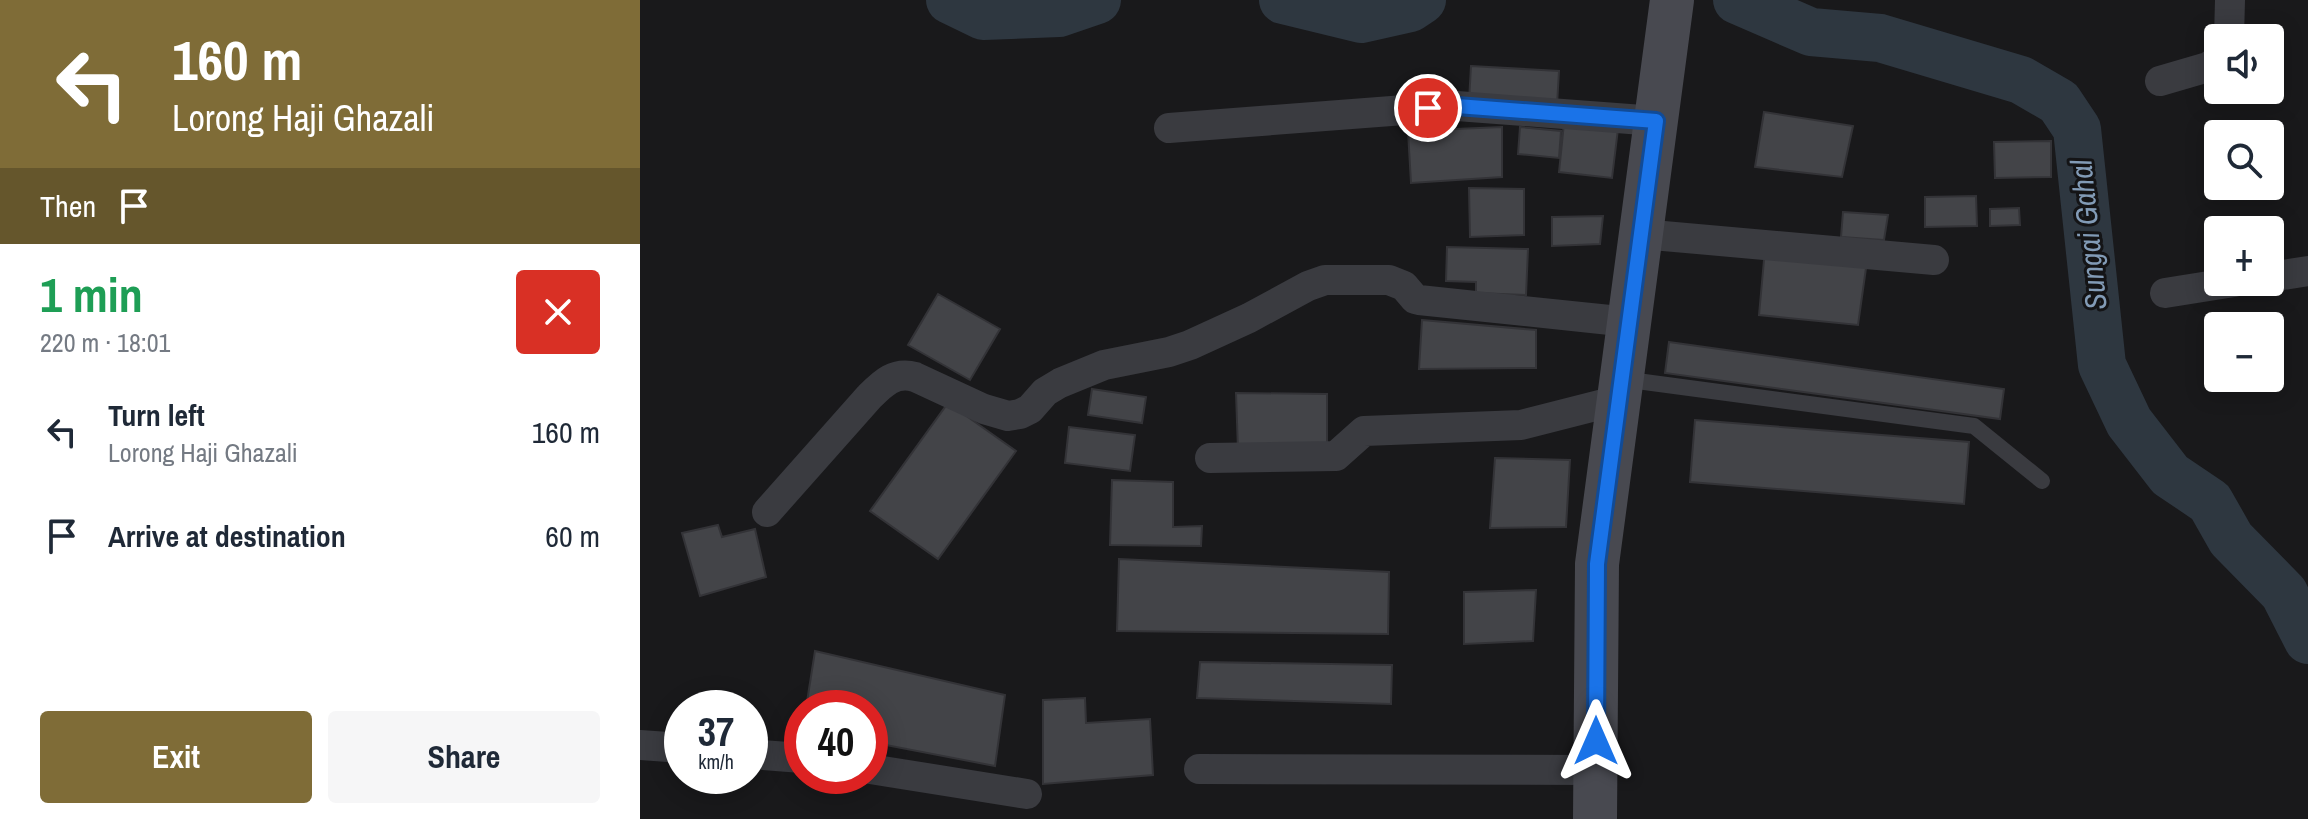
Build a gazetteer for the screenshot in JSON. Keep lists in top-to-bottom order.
{
  "water": ["Sungai Gahal"],
  "page": {
    "turn": ["160 m", "Lorong Haji Ghazali"],
    "map_buttons": ["+", "−"],
    "then": "Then",
    "heading": ["1 min", "220 m · 18:01"],
    "list": [
      {
        "name": "Turn left",
        "note": "Lorong Haji Ghazali",
        "value": "160 m"
      },
      {
        "name": "Arrive at destination",
        "value": "60 m"
      }
    ],
    "speed": "37 km/h",
    "limit": "40",
    "buttons": ["Exit", "Share"]
  }
}
